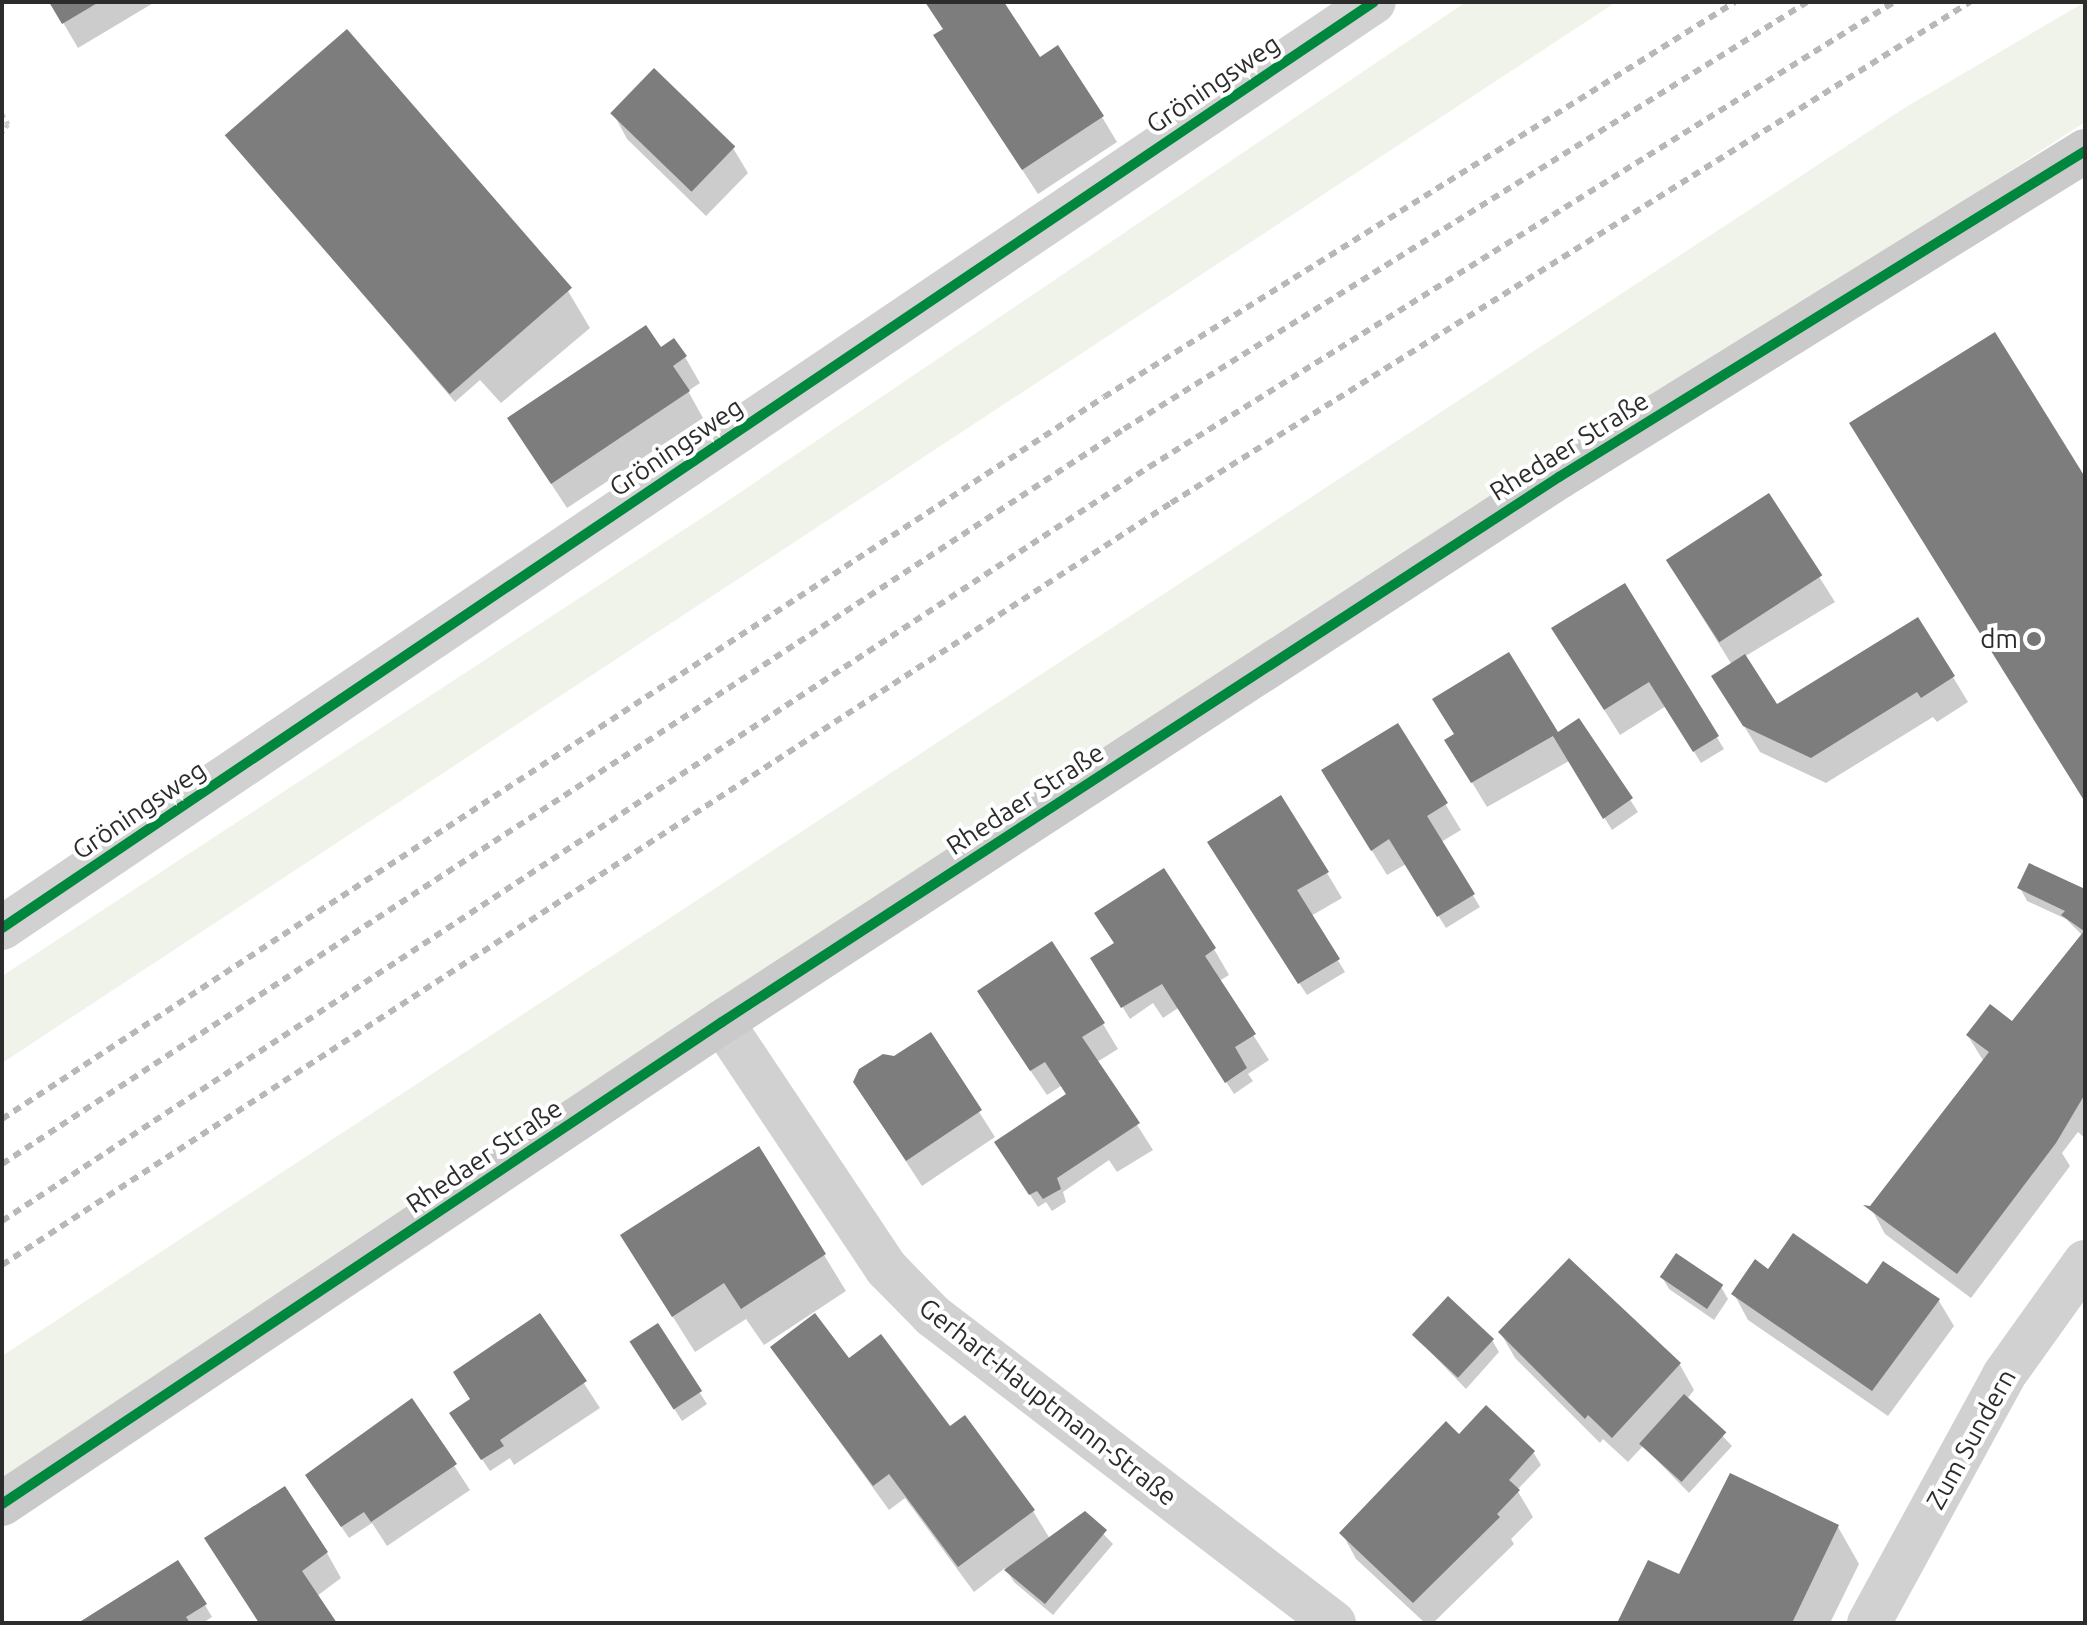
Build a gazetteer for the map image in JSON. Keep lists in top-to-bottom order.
{
  "streets": {
    "street": [
      "Gröningsweg",
      "Rhedaer Straße",
      "Gerhart-Hauptmann-Straße",
      "Zum Sundern"
    ]
  },
  "crossings": [
    ["Rhedaer Straße", "Gerhart-Hauptmann-Straße"]
  ],
  "places": ["dm"]
}
